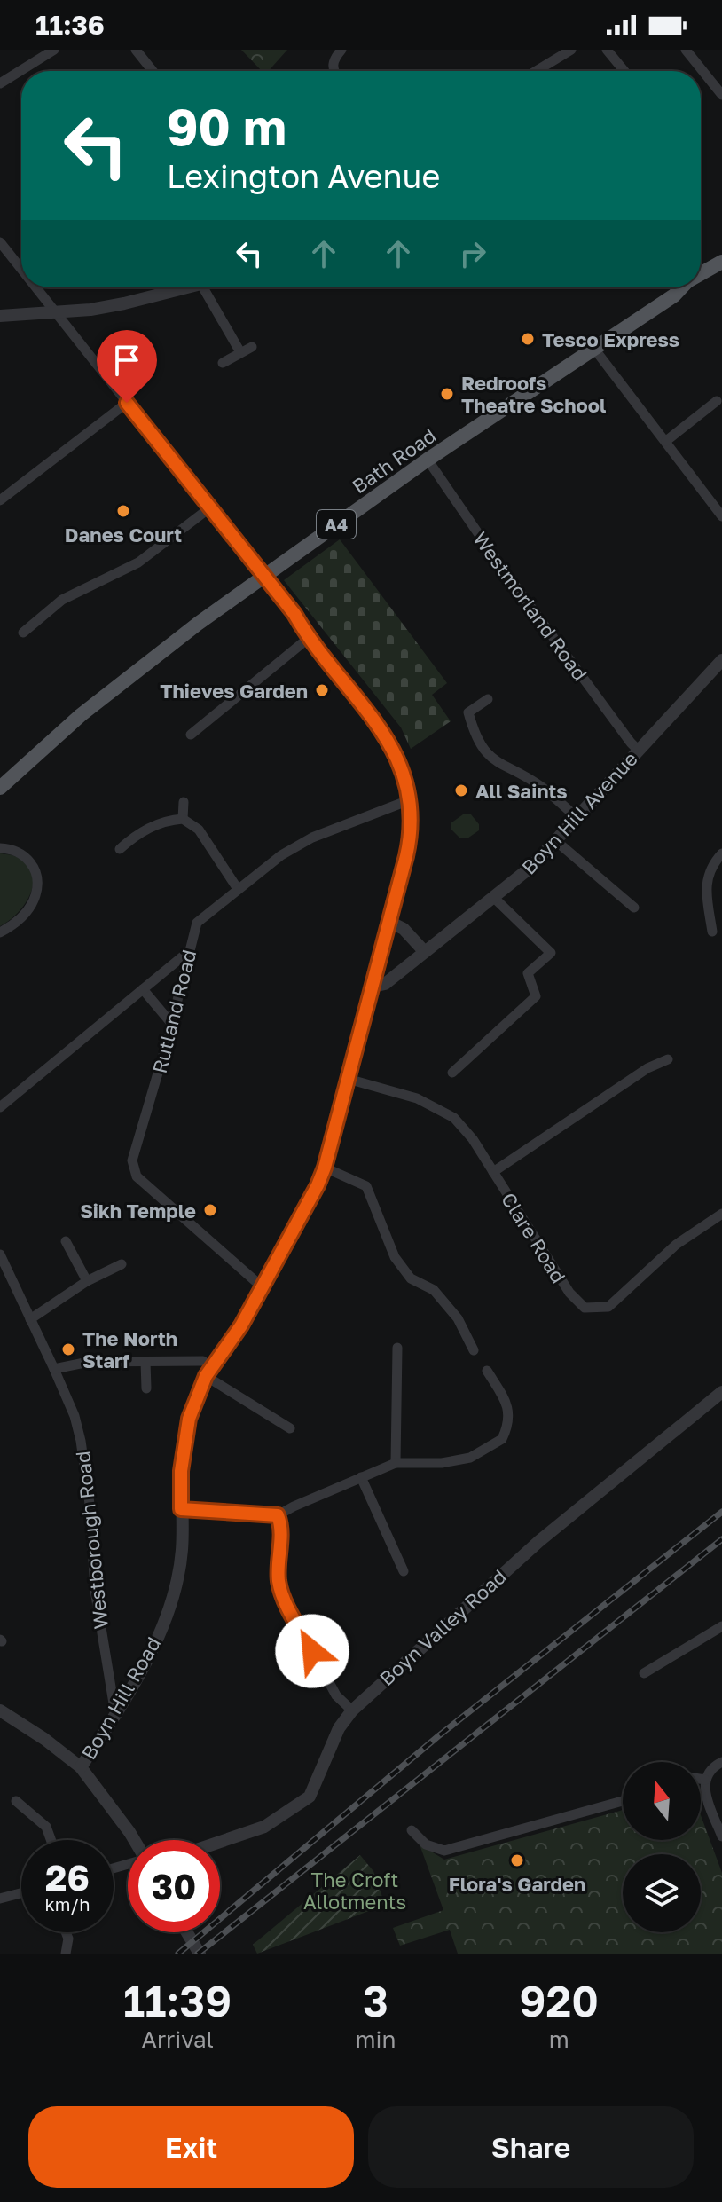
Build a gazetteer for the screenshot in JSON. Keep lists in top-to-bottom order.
{
  "streets": {
    "main road": ["Bath Road", "A4"],
    "street": [
      "Westmorland Road",
      "Boyn Hill Avenue",
      "Rutland Road",
      "Clare Road",
      "Westborough Road",
      "Boyn Valley Road",
      "Boyn Hill Road"
    ]
  },
  "crossings": [
    ["Bath Road", "Westmorland Road"],
    ["Bath Road", "Boyn Hill Road"],
    ["Westmorland Road", "Boyn Hill Avenue"],
    ["Boyn Hill Avenue", "Boyn Hill Road"],
    ["Rutland Road", "Boyn Hill Road"],
    ["Clare Road", "Boyn Hill Road"],
    ["Westborough Road", "Boyn Hill Road"]
  ],
  "parks": ["The Croft Allotments"],
  "places": [
    "Tesco Express",
    "Redroofs Theatre School",
    "Danes Court",
    "Thieves Garden",
    "All Saints",
    "Sikh Temple",
    "The North Starf",
    "Flora's Garden"
  ],
  "north": "top",
  "page": {
    "status": "11:36",
    "turn": ["90 m", "Lexington Avenue"],
    "speed": "26 km/h",
    "limit": "30",
    "eta": [
      "11:39",
      "Arrival",
      "3",
      "min",
      "920",
      "m"
    ],
    "buttons": ["Exit", "Share"]
  }
}
